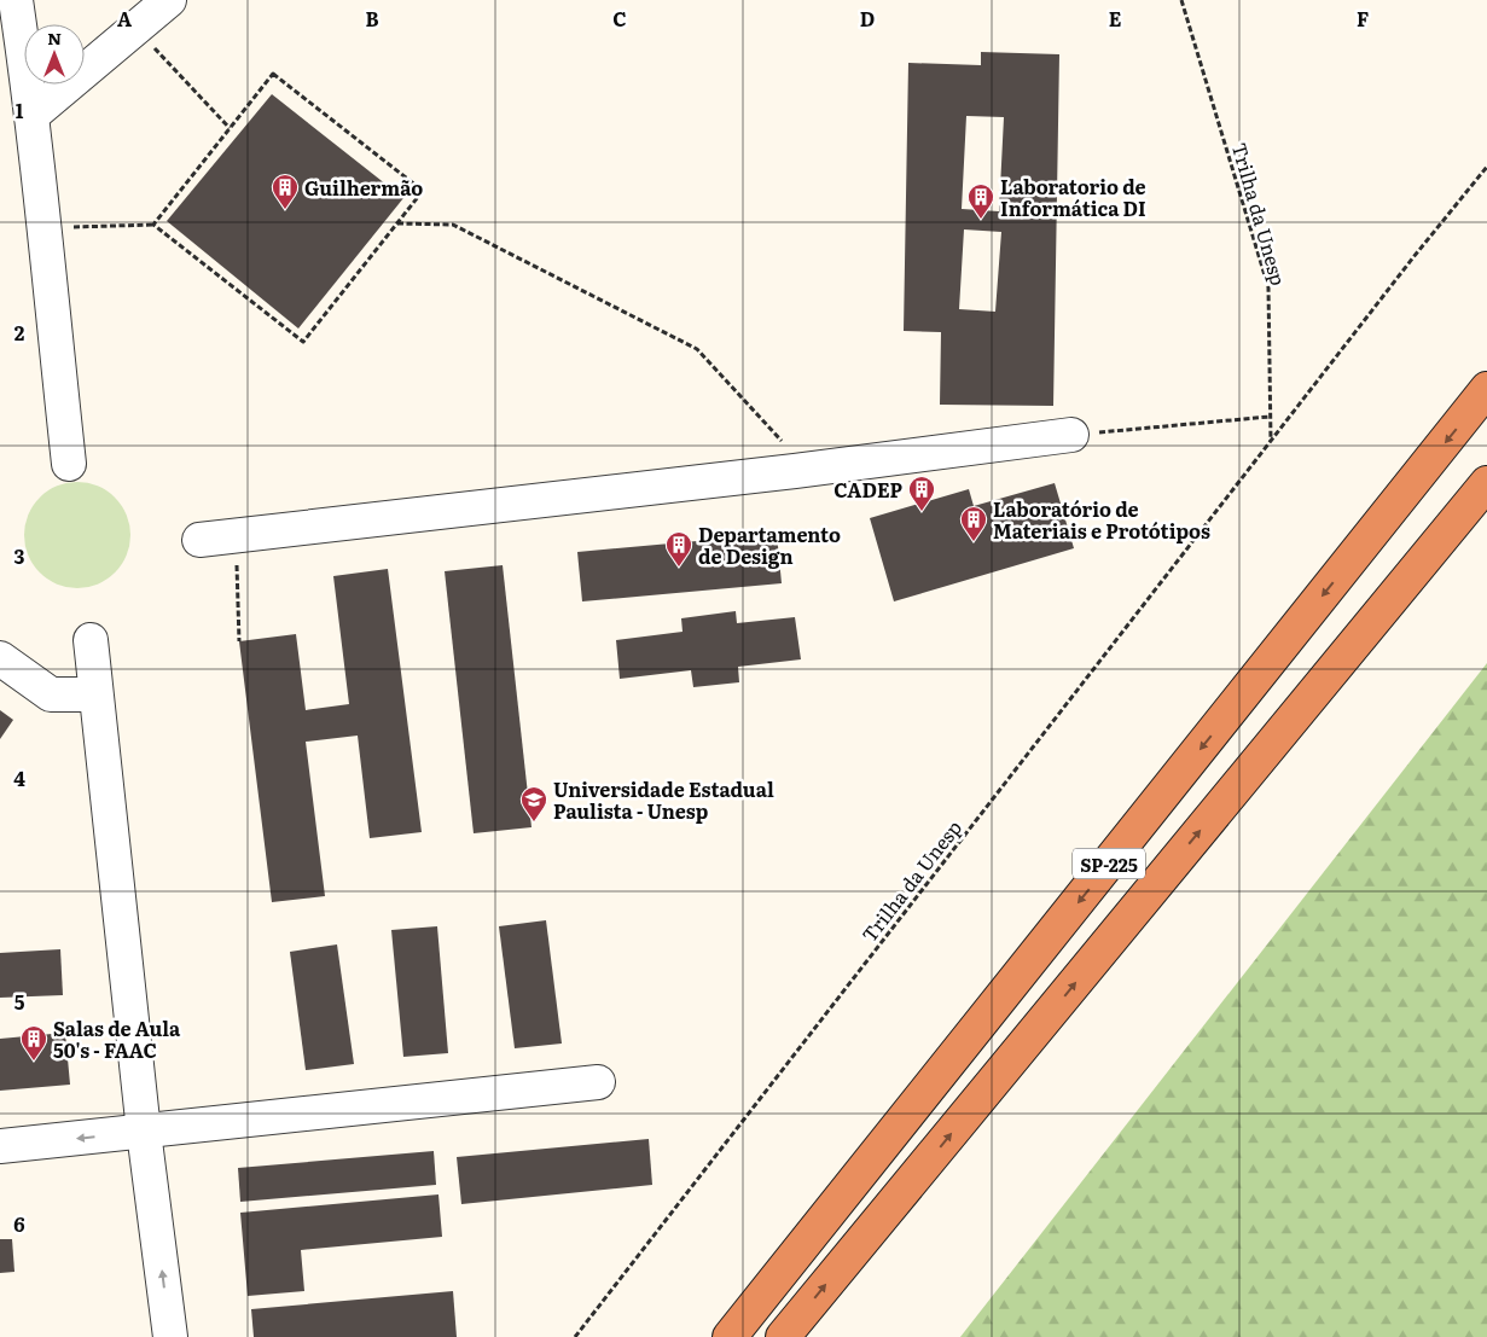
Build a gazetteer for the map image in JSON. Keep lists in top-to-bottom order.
{
  "streets": {
    "highway": ["SP-225"],
    "path": ["Trilha da Unesp"]
  },
  "places": {
    "building": [
      "Guilhermão",
      "Laboratorio de Informática DI",
      "CADEP",
      "Laboratório de Materiais e Protótipos",
      "Departamento de Design",
      "Salas de Aula 50's - FAAC"
    ],
    "school or university": ["Universidade Estadual Paulista - Unesp"]
  },
  "north": "top",
  "grid": {
    "columns": [
      "A",
      "B",
      "C",
      "D",
      "E",
      "F"
    ],
    "rows": [
      "1",
      "2",
      "3",
      "4",
      "5",
      "6"
    ]
  }
}
